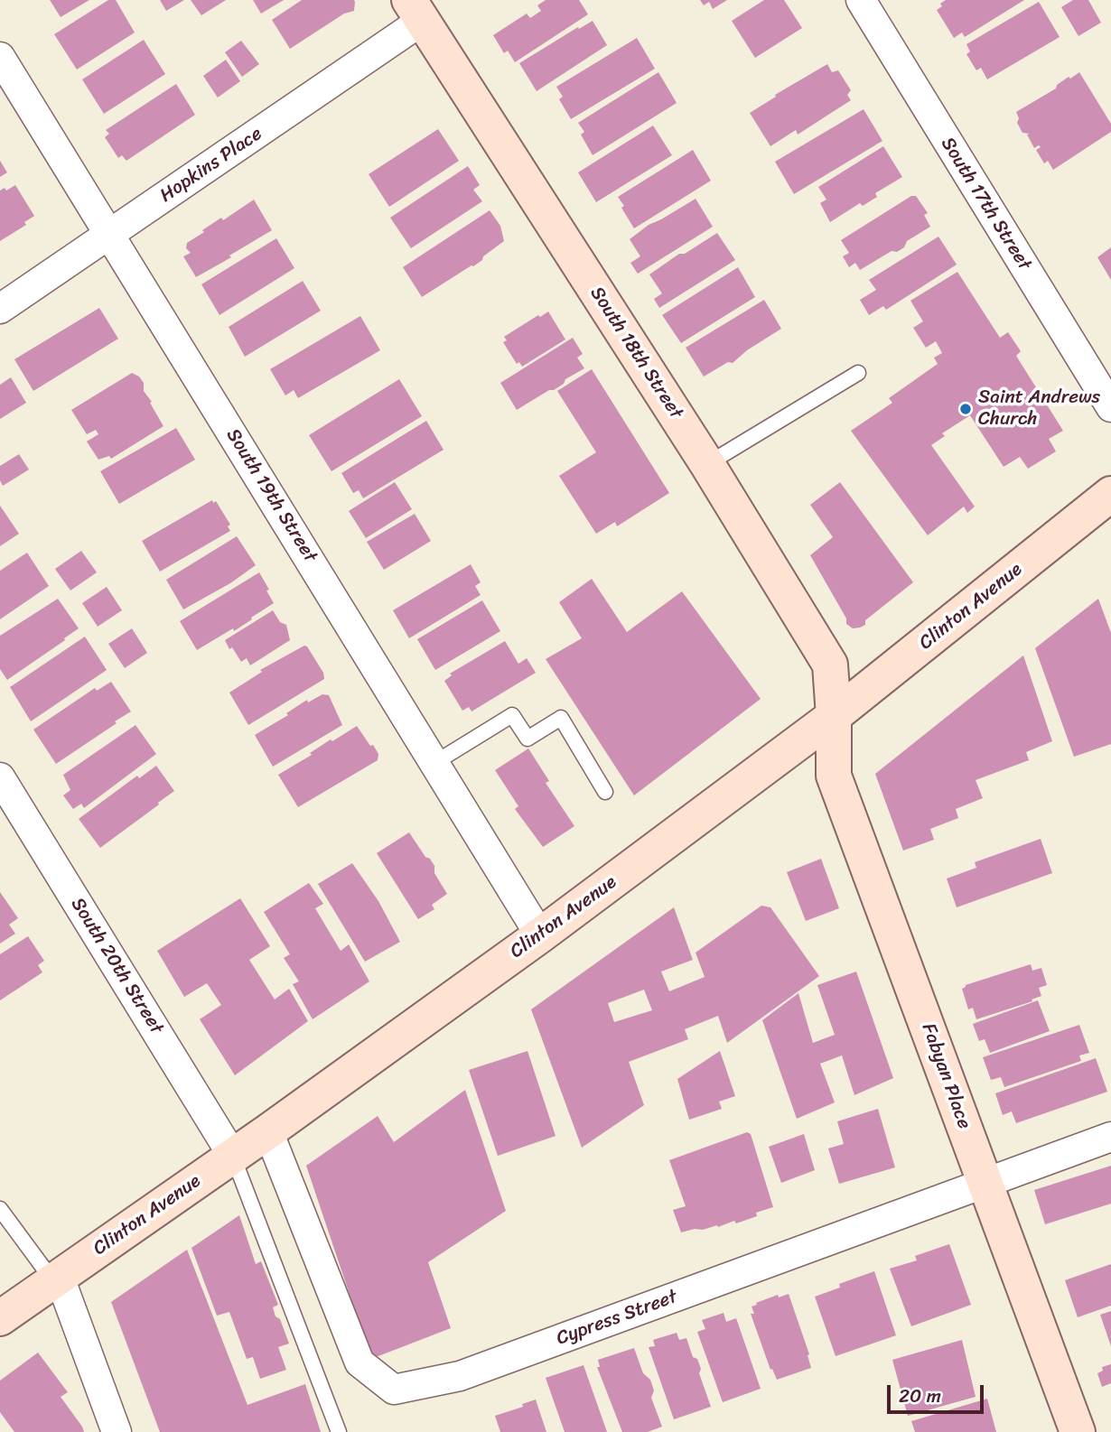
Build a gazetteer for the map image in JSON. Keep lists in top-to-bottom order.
{
  "streets": {
    "street": [
      "Hopkins Place",
      "South 17th Street",
      "South 18th Street",
      "South 19th Street",
      "Clinton Avenue",
      "South 20th Street",
      "Fabyan Place",
      "Cypress Street"
    ]
  },
  "crossings": [
    ["Hopkins Place", "South 18th Street"],
    ["Hopkins Place", "South 19th Street"],
    ["South 18th Street", "Clinton Avenue"],
    ["South 18th Street", "Fabyan Place"],
    ["South 19th Street", "Clinton Avenue"],
    ["Clinton Avenue", "South 20th Street"],
    ["Clinton Avenue", "Fabyan Place"],
    ["Clinton Avenue", "Cypress Street"],
    ["Fabyan Place", "Cypress Street"]
  ],
  "places": ["Saint Andrews Church"],
  "scale_bar": "20 m"
}
